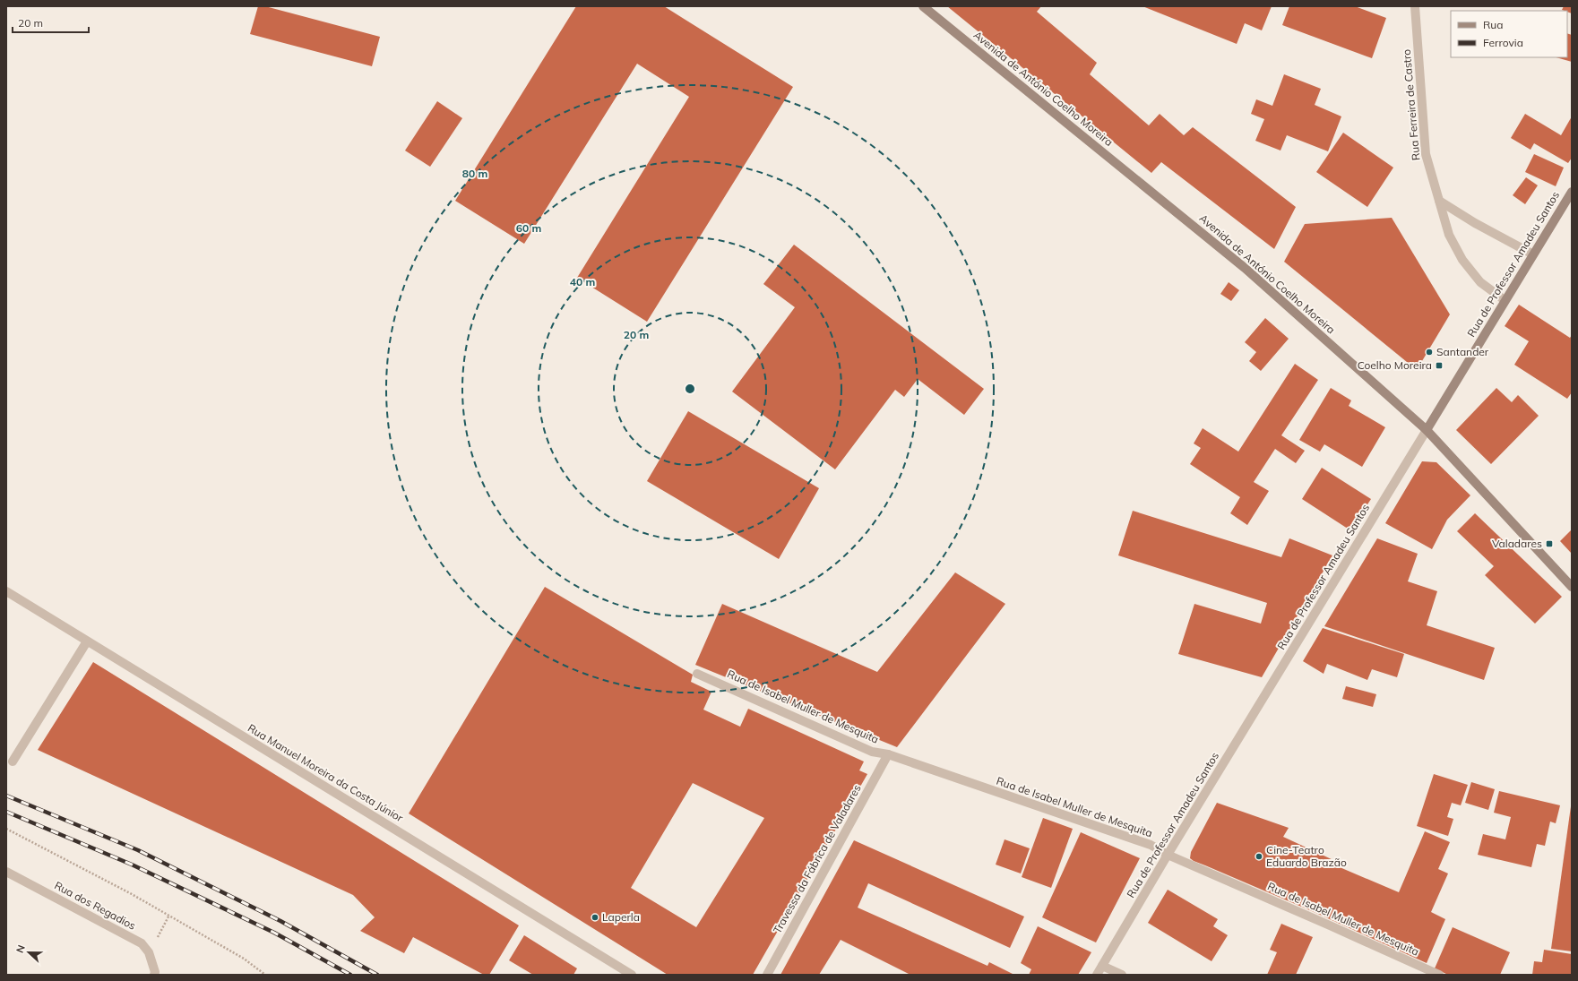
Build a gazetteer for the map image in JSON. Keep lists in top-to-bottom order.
{
  "streets": {
    "main road": ["Avenida de António Coelho Moreira", "Rua de Professor Amadeu Santos"],
    "street": [
      "Rua Ferreira de Castro",
      "Rua de Isabel Muller de Mesquita",
      "Rua Manuel Moreira da Costa Júnior",
      "Travessa da Fábrica de Valadares",
      "Rua dos Regadios"
    ]
  },
  "crossings": [
    ["Avenida de António Coelho Moreira", "Rua de Professor Amadeu Santos"],
    ["Rua Ferreira de Castro", "Rua de Professor Amadeu Santos"],
    ["Rua de Professor Amadeu Santos", "Rua de Isabel Muller de Mesquita"],
    ["Rua de Isabel Muller de Mesquita", "Travessa da Fábrica de Valadares"]
  ],
  "places": {
    "other": ["Santander", "Cine-Teatro Eduardo Brazão", "Laperla"],
    "transit": ["Coelho Moreira", "Valadares"]
  },
  "legend": ["Rua", "Ferrovia"],
  "scale_bar": "20 m",
  "north": "left",
  "rings": [
    "80 m",
    "60 m",
    "40 m",
    "20 m"
  ]
}
